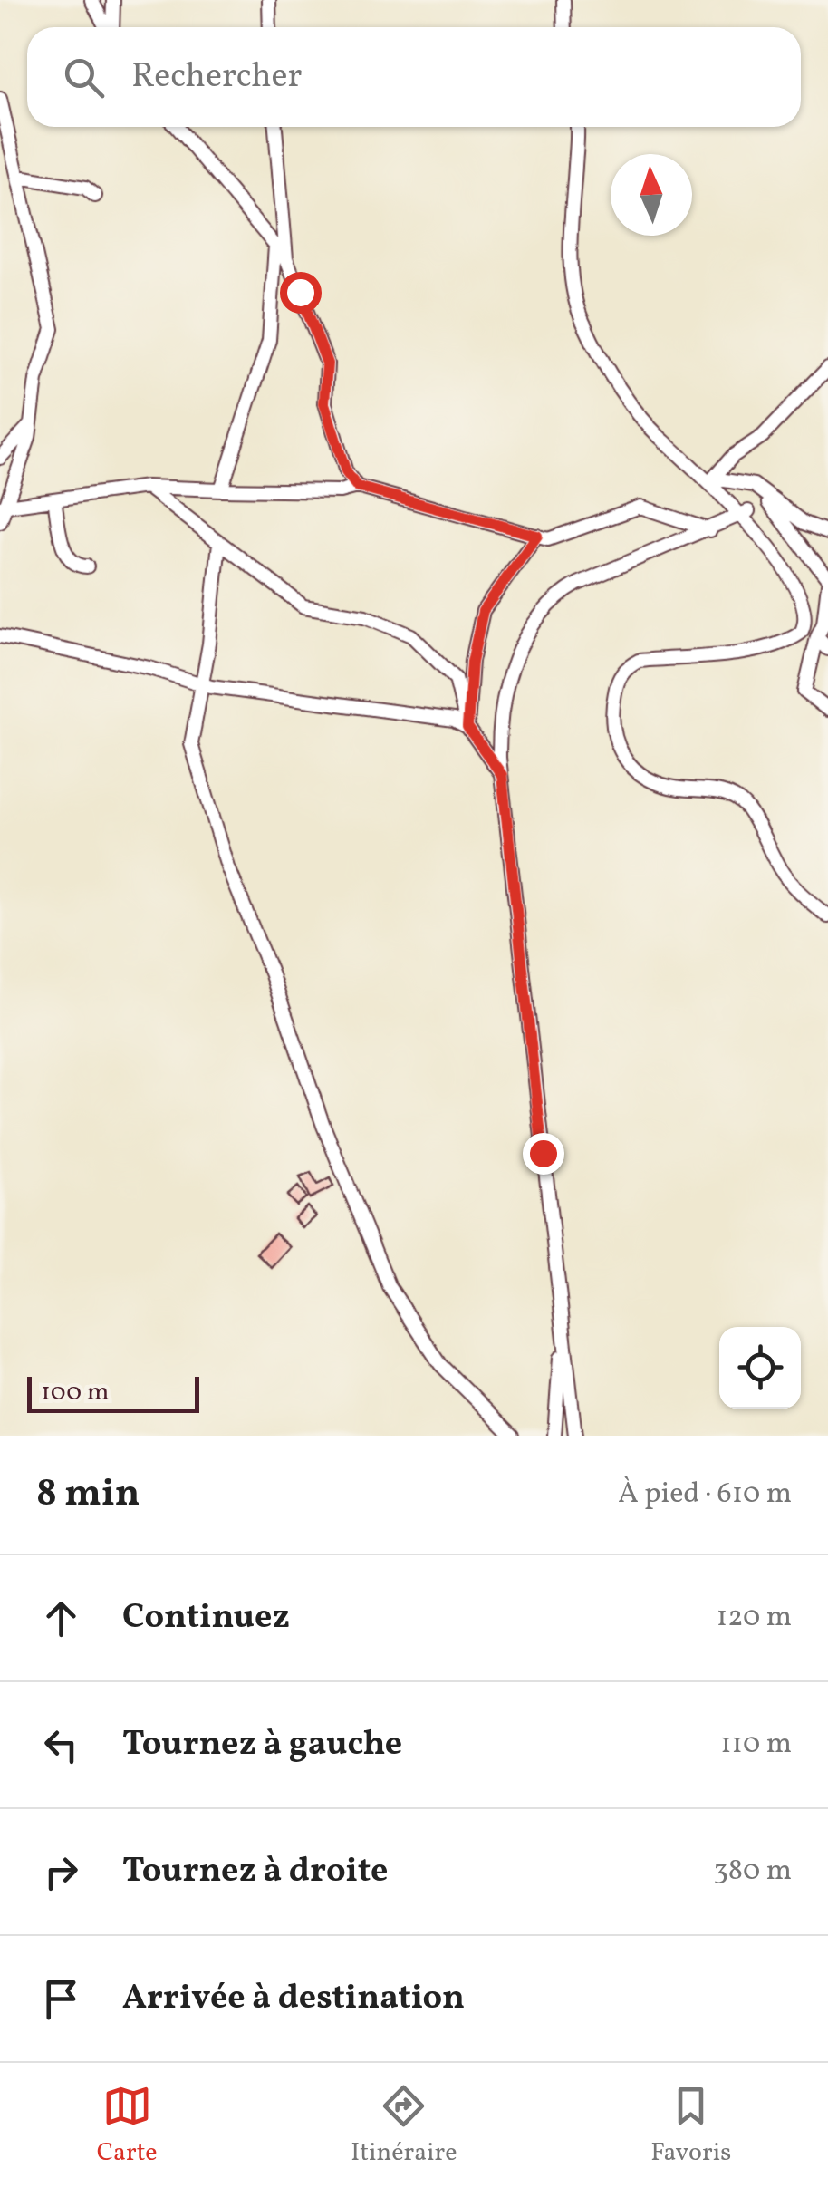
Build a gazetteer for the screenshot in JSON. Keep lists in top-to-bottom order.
{
  "scale_bar": "100 m",
  "north": "top",
  "page": {
    "search": "Rechercher",
    "scale": "100 m",
    "heading": ["8 min", "À pied · 610 m"],
    "list": [
      ["Continuez", "120 m"],
      ["Tournez à gauche", "110 m"],
      ["Tournez à droite", "380 m"],
      "Arrivée à destination"
    ],
    "nav": ["Carte", "Itinéraire", "Favoris"]
  }
}
